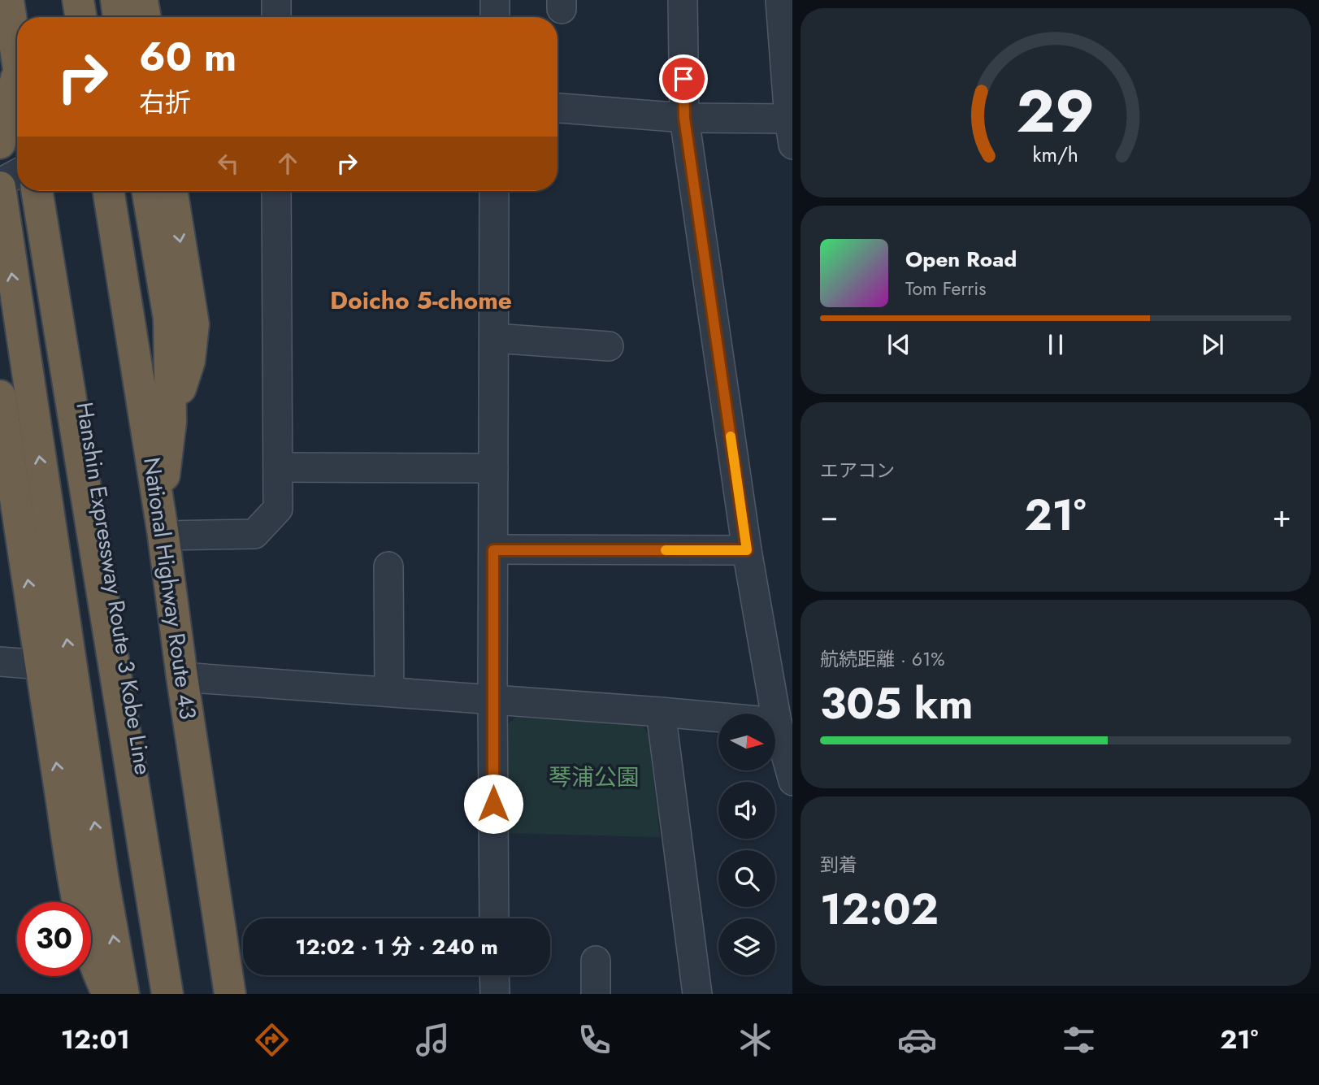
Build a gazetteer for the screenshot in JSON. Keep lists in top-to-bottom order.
{
  "streets": {
    "highway": ["Hanshin Expressway Route 3 Kobe Line", "National Highway Route 43"]
  },
  "districts": ["Doicho 5-chome"],
  "parks": ["琴浦公園"],
  "north": "right",
  "page": {
    "turn": ["60 m", "右折"],
    "song": ["Open Road", "Tom Ferris"],
    "tile": [
      "エアコン",
      ["航続距離 · 61%", "305 km"],
      ["到着", "12:02"]
    ],
    "heat": ["−", "21°", "+"],
    "limit": "30",
    "trip": "12:02 · 1 分 · 240 m",
    "tabs": ["12:01", "21°"],
    "gauge": ["29", "km/h"]
  }
}
